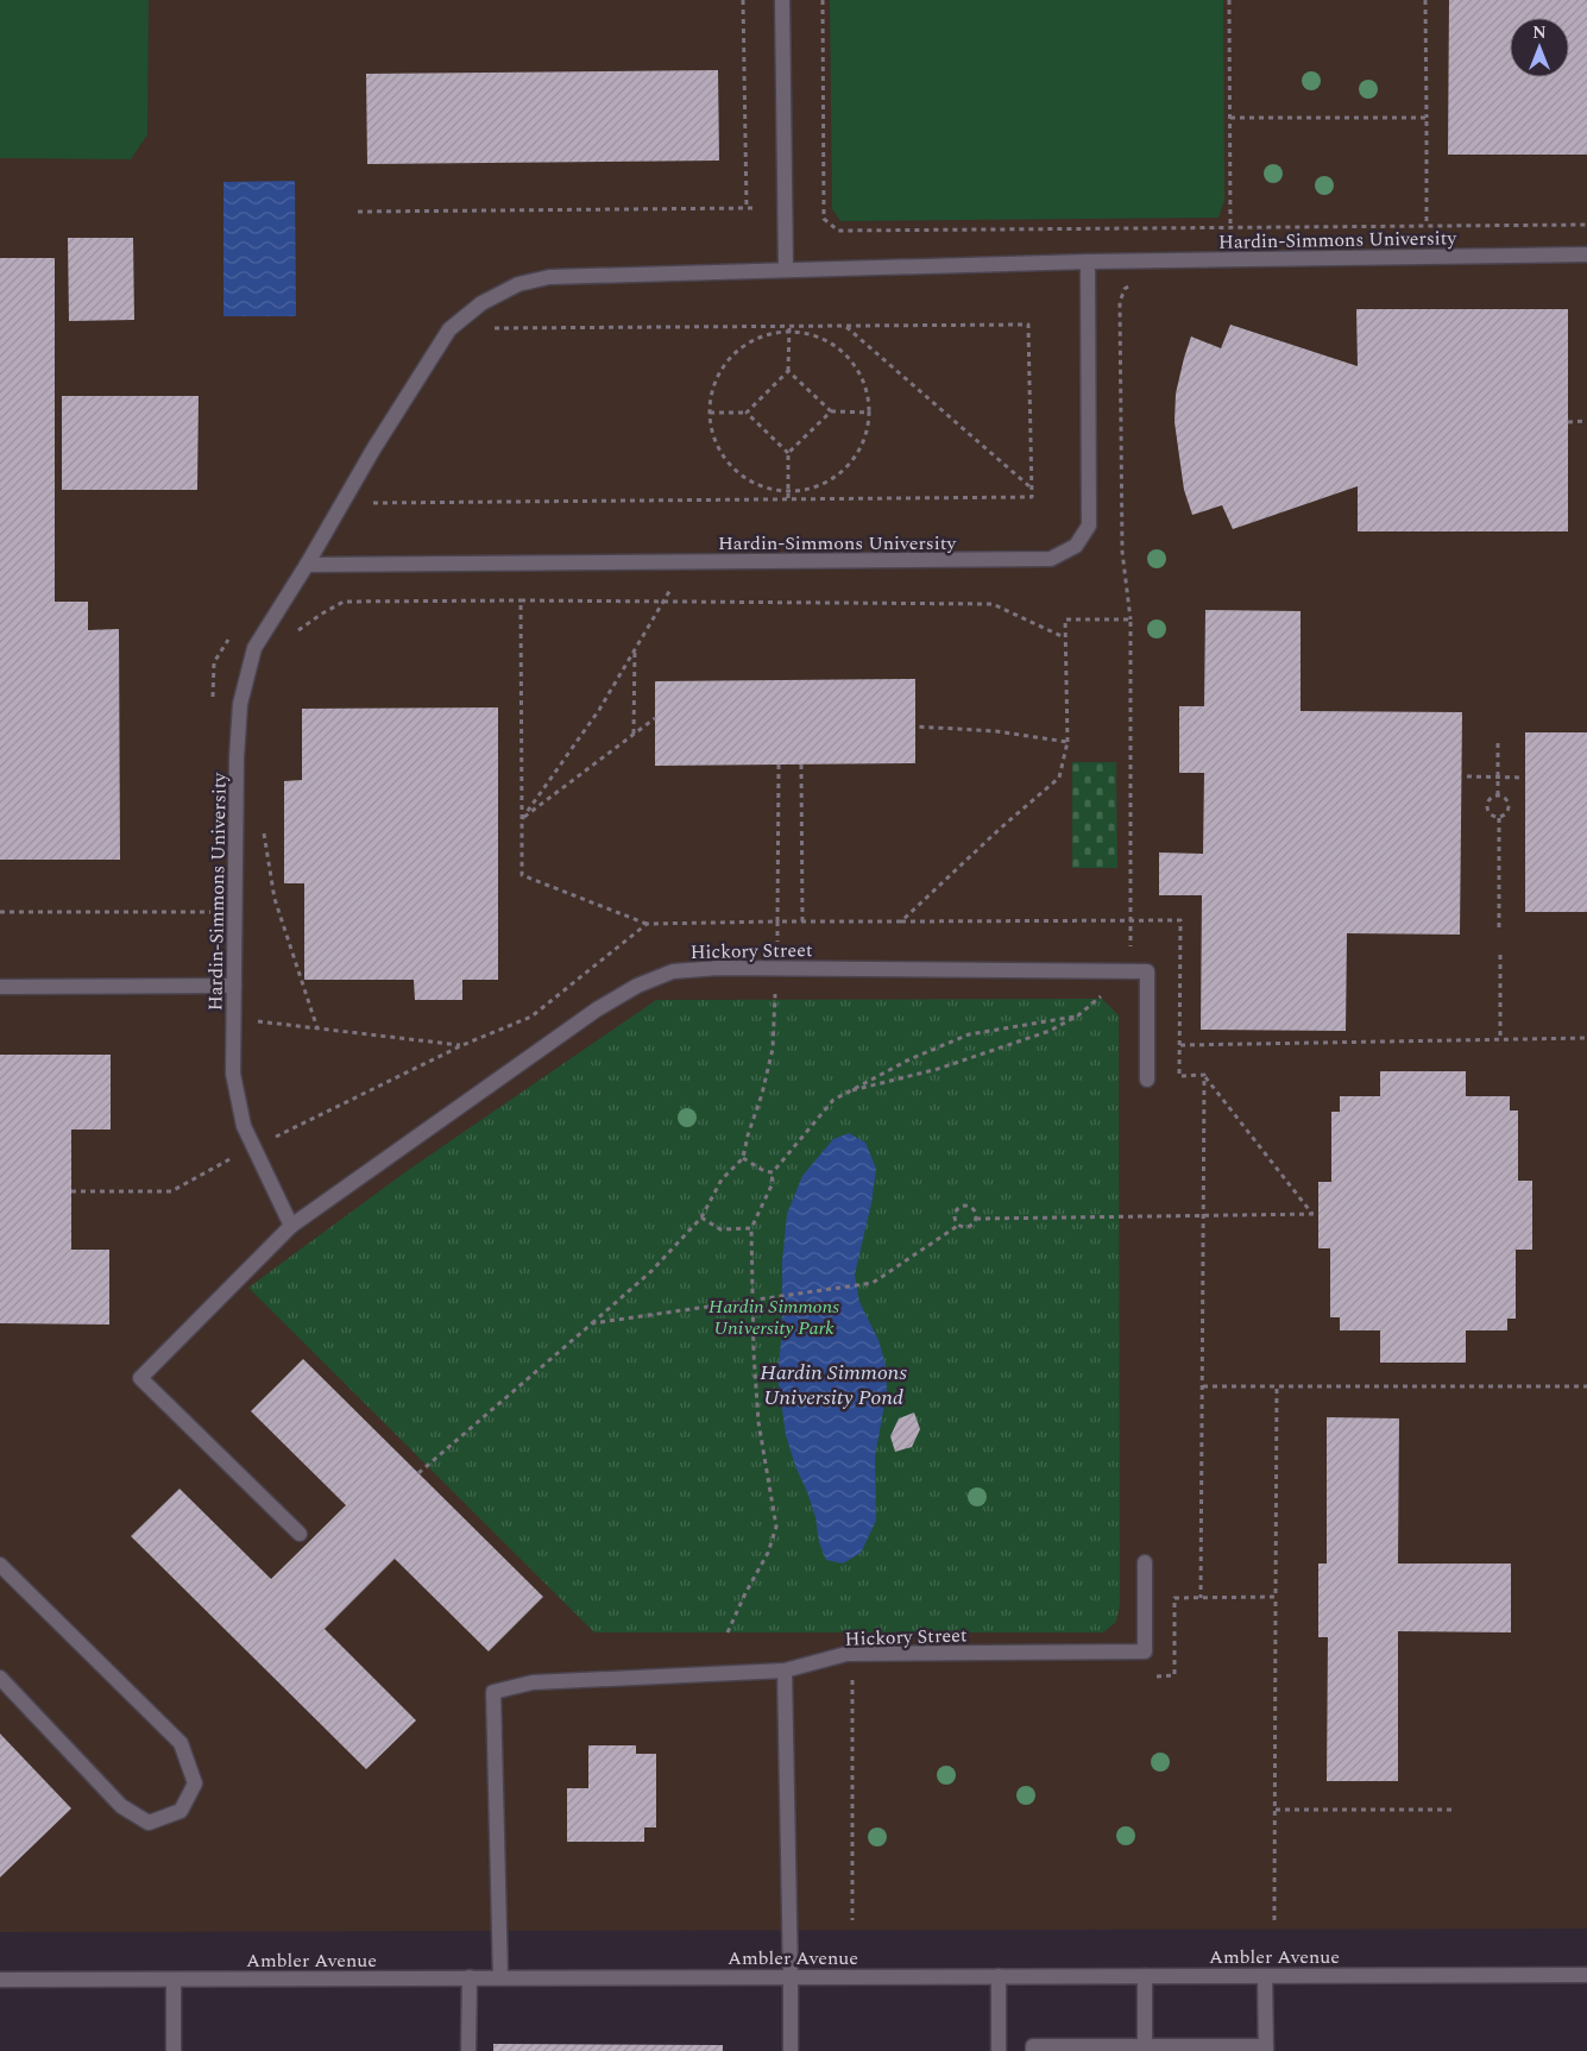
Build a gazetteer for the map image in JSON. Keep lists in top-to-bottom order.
{
  "streets": {
    "main road": ["Hardin-Simmons University", "Hickory Street", "Ambler Avenue"]
  },
  "crossings": [
    ["Hardin-Simmons University", "Hickory Street"]
  ],
  "water": ["Hardin Simmons University Pond"],
  "parks": ["Hardin Simmons University Park"],
  "north": "top"
}
